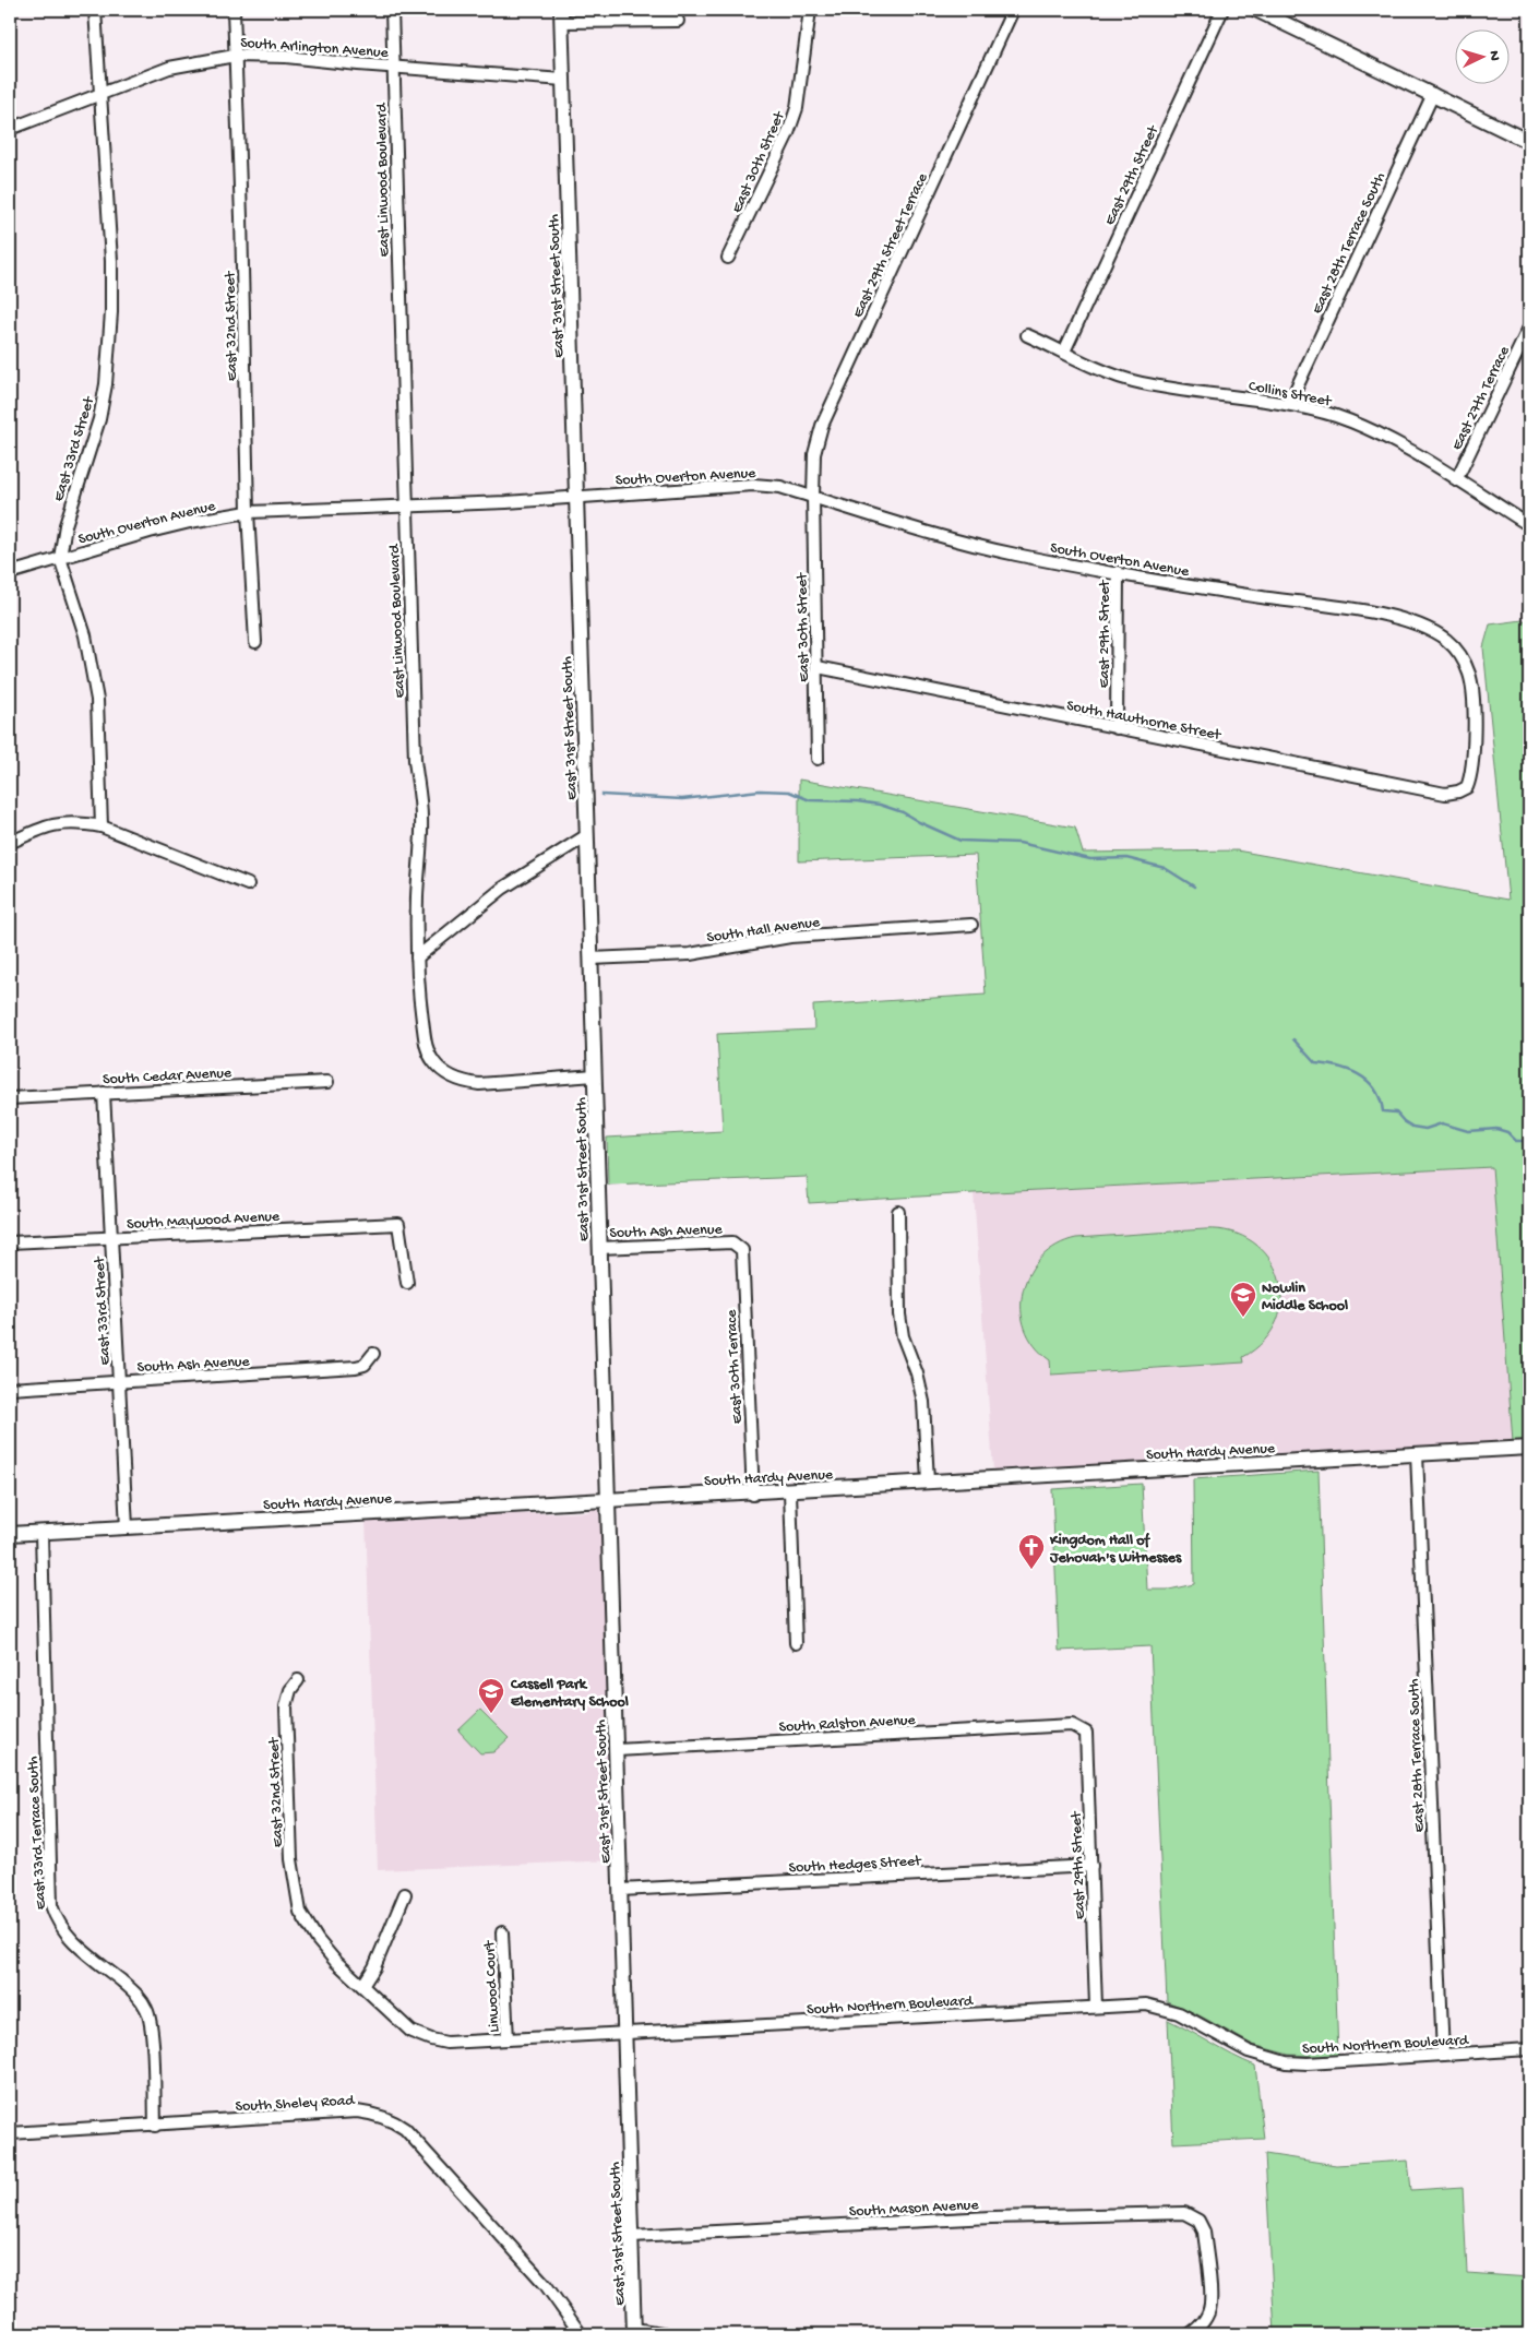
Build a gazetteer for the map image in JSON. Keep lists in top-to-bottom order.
{
  "streets": {
    "street": [
      "South Arlington Avenue",
      "East 30th Street",
      "East 29th Street",
      "East Linwood Boulevard",
      "East 28th Terrace South",
      "East 29th Street Terrace",
      "East 31st Street South",
      "East 32nd Street",
      "Collins Street",
      "East 27th Terrace",
      "East 33rd Street",
      "South Overton Avenue",
      "South Hawthorne Street",
      "South Hall Avenue",
      "South Cedar Avenue",
      "South Maywood Avenue",
      "South Ash Avenue",
      "East 30th Terrace",
      "South Hardy Avenue",
      "South Ralston Avenue",
      "East 33rd Terrace South",
      "South Hedges Street",
      "Linwood Court",
      "South Northern Boulevard",
      "South Sheley Road",
      "South Mason Avenue"
    ]
  },
  "crossings": [
    ["South Arlington Avenue", "East Linwood Boulevard"],
    ["South Arlington Avenue", "East 31st Street South"],
    ["South Arlington Avenue", "East 32nd Street"],
    ["South Arlington Avenue", "East 33rd Street"],
    ["East 30th Street", "East 29th Street Terrace"],
    ["East 30th Street", "South Overton Avenue"],
    ["East 30th Street", "South Hawthorne Street"],
    ["East 29th Street", "Collins Street"],
    ["East 29th Street", "South Overton Avenue"],
    ["East 29th Street", "South Hawthorne Street"],
    ["East 29th Street", "South Ralston Avenue"],
    ["East 29th Street", "South Hedges Street"],
    ["East 29th Street", "South Northern Boulevard"],
    ["East Linwood Boulevard", "East 31st Street South"],
    ["East Linwood Boulevard", "South Overton Avenue"],
    ["East 28th Terrace South", "Collins Street"],
    ["East 28th Terrace South", "South Hardy Avenue"],
    ["East 28th Terrace South", "South Northern Boulevard"],
    ["East 29th Street Terrace", "South Overton Avenue"],
    ["East 31st Street South", "South Overton Avenue"],
    ["East 31st Street South", "South Hall Avenue"],
    ["East 31st Street South", "South Ash Avenue"],
    ["East 31st Street South", "South Hardy Avenue"],
    ["East 31st Street South", "South Ralston Avenue"],
    ["East 31st Street South", "South Hedges Street"],
    ["East 31st Street South", "South Northern Boulevard"],
    ["East 31st Street South", "South Mason Avenue"],
    ["East 32nd Street", "South Overton Avenue"],
    ["East 32nd Street", "South Northern Boulevard"],
    ["Collins Street", "East 27th Terrace"],
    ["East 33rd Street", "South Overton Avenue"],
    ["East 33rd Street", "South Cedar Avenue"],
    ["East 33rd Street", "South Maywood Avenue"],
    ["East 33rd Street", "South Ash Avenue"],
    ["East 33rd Street", "South Hardy Avenue"],
    ["South Overton Avenue", "South Hawthorne Street"],
    ["South Ash Avenue", "East 30th Terrace"],
    ["East 30th Terrace", "South Hardy Avenue"],
    ["South Hardy Avenue", "East 33rd Terrace South"],
    ["East 33rd Terrace South", "South Sheley Road"],
    ["Linwood Court", "South Northern Boulevard"]
  ],
  "places": {
    "school or university": ["Nowlin Middle School", "Cassell Park Elementary School"],
    "church": ["Kingdom Hall of Jehovah's Witnesses"]
  },
  "north": "right"
}
